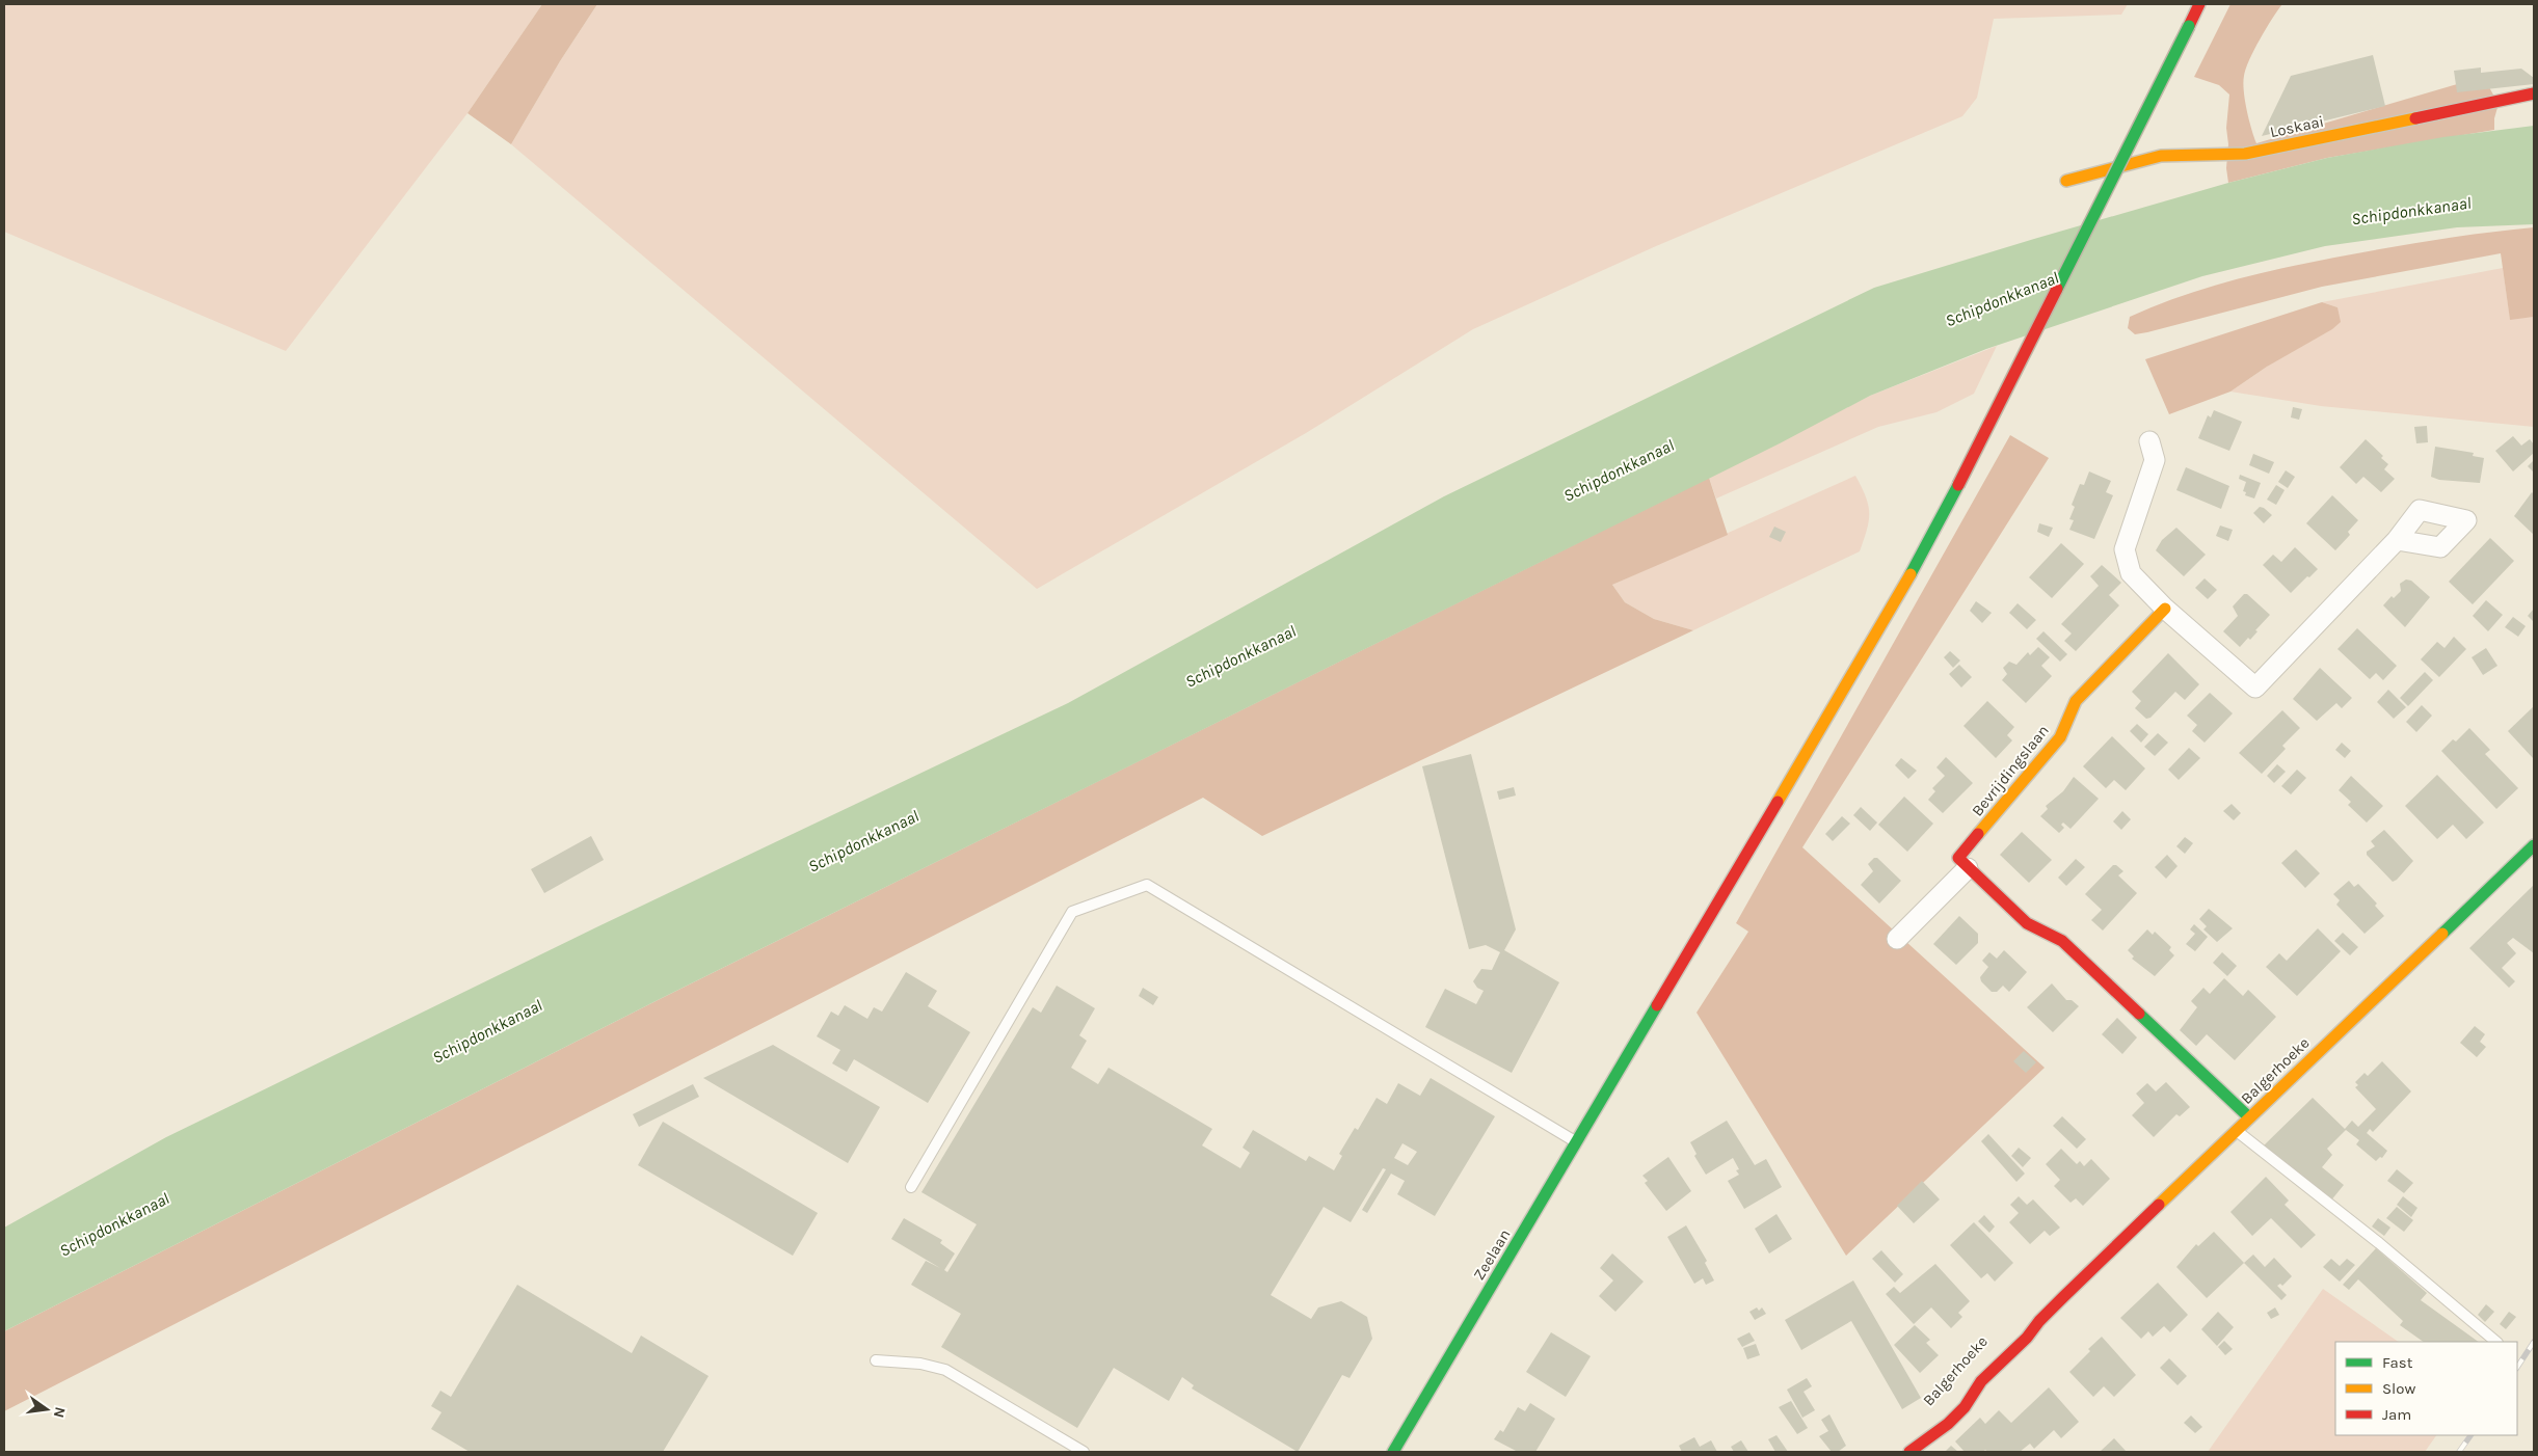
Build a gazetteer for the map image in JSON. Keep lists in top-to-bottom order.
{
  "streets": {
    "main road": [
      "Loskaai",
      "Bevrijdingslaan",
      "Balgerhoeke",
      "Zeelaan"
    ]
  },
  "water": ["Schipdonkkanaal"],
  "legend": ["Fast", "Slow", "Jam"],
  "north": "right"
}
